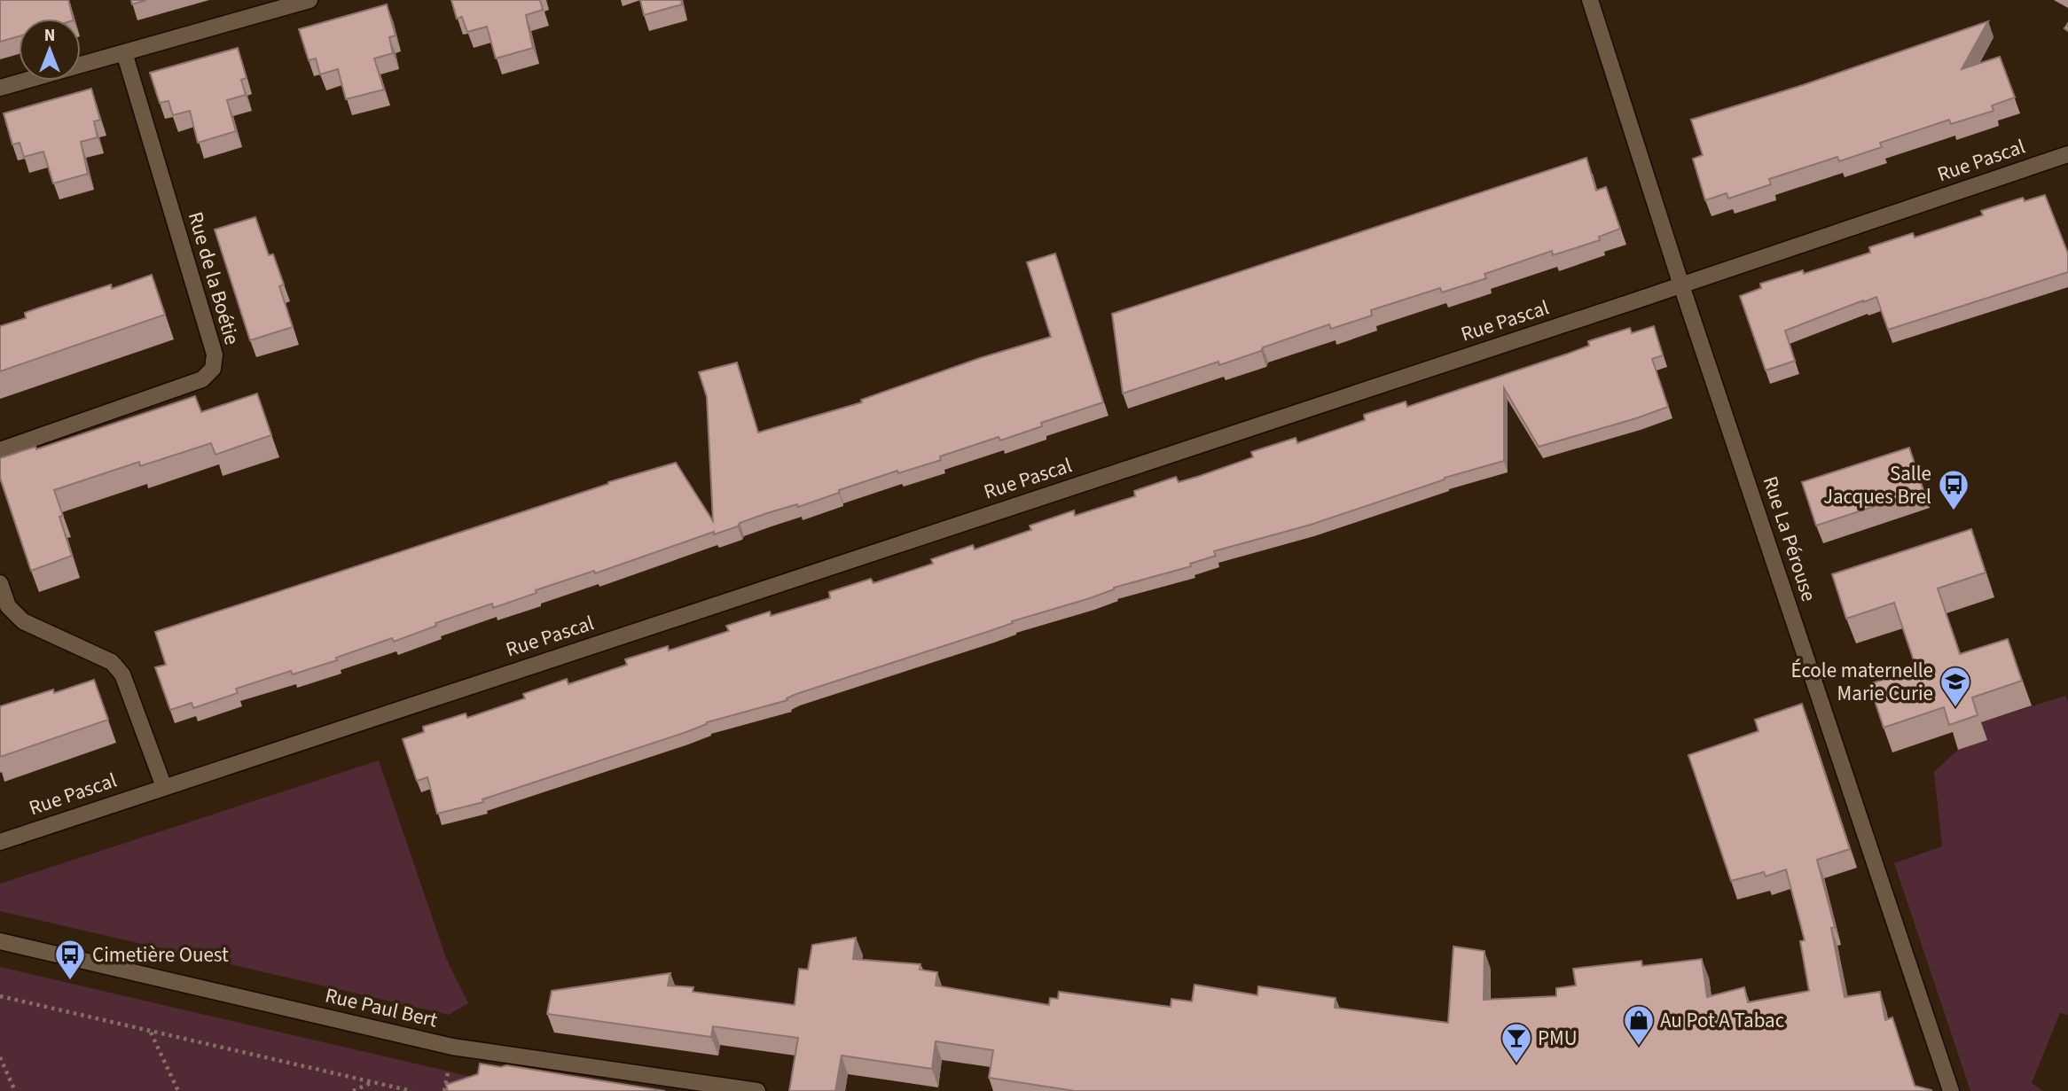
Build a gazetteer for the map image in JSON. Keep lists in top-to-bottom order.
{
  "streets": {
    "street": [
      "Rue Pascal",
      "Rue de la Boétie",
      "Rue La Pérouse",
      "Rue Paul Bert"
    ]
  },
  "crossings": [
    ["Rue Pascal", "Rue La Pérouse"]
  ],
  "places": {
    "bus stop": ["Salle Jacques Brel", "Cimetière Ouest"],
    "school or university": ["École maternelle Marie Curie"],
    "shop": ["Au Pot A Tabac"],
    "bar": ["PMU"]
  },
  "north": "top"
}
